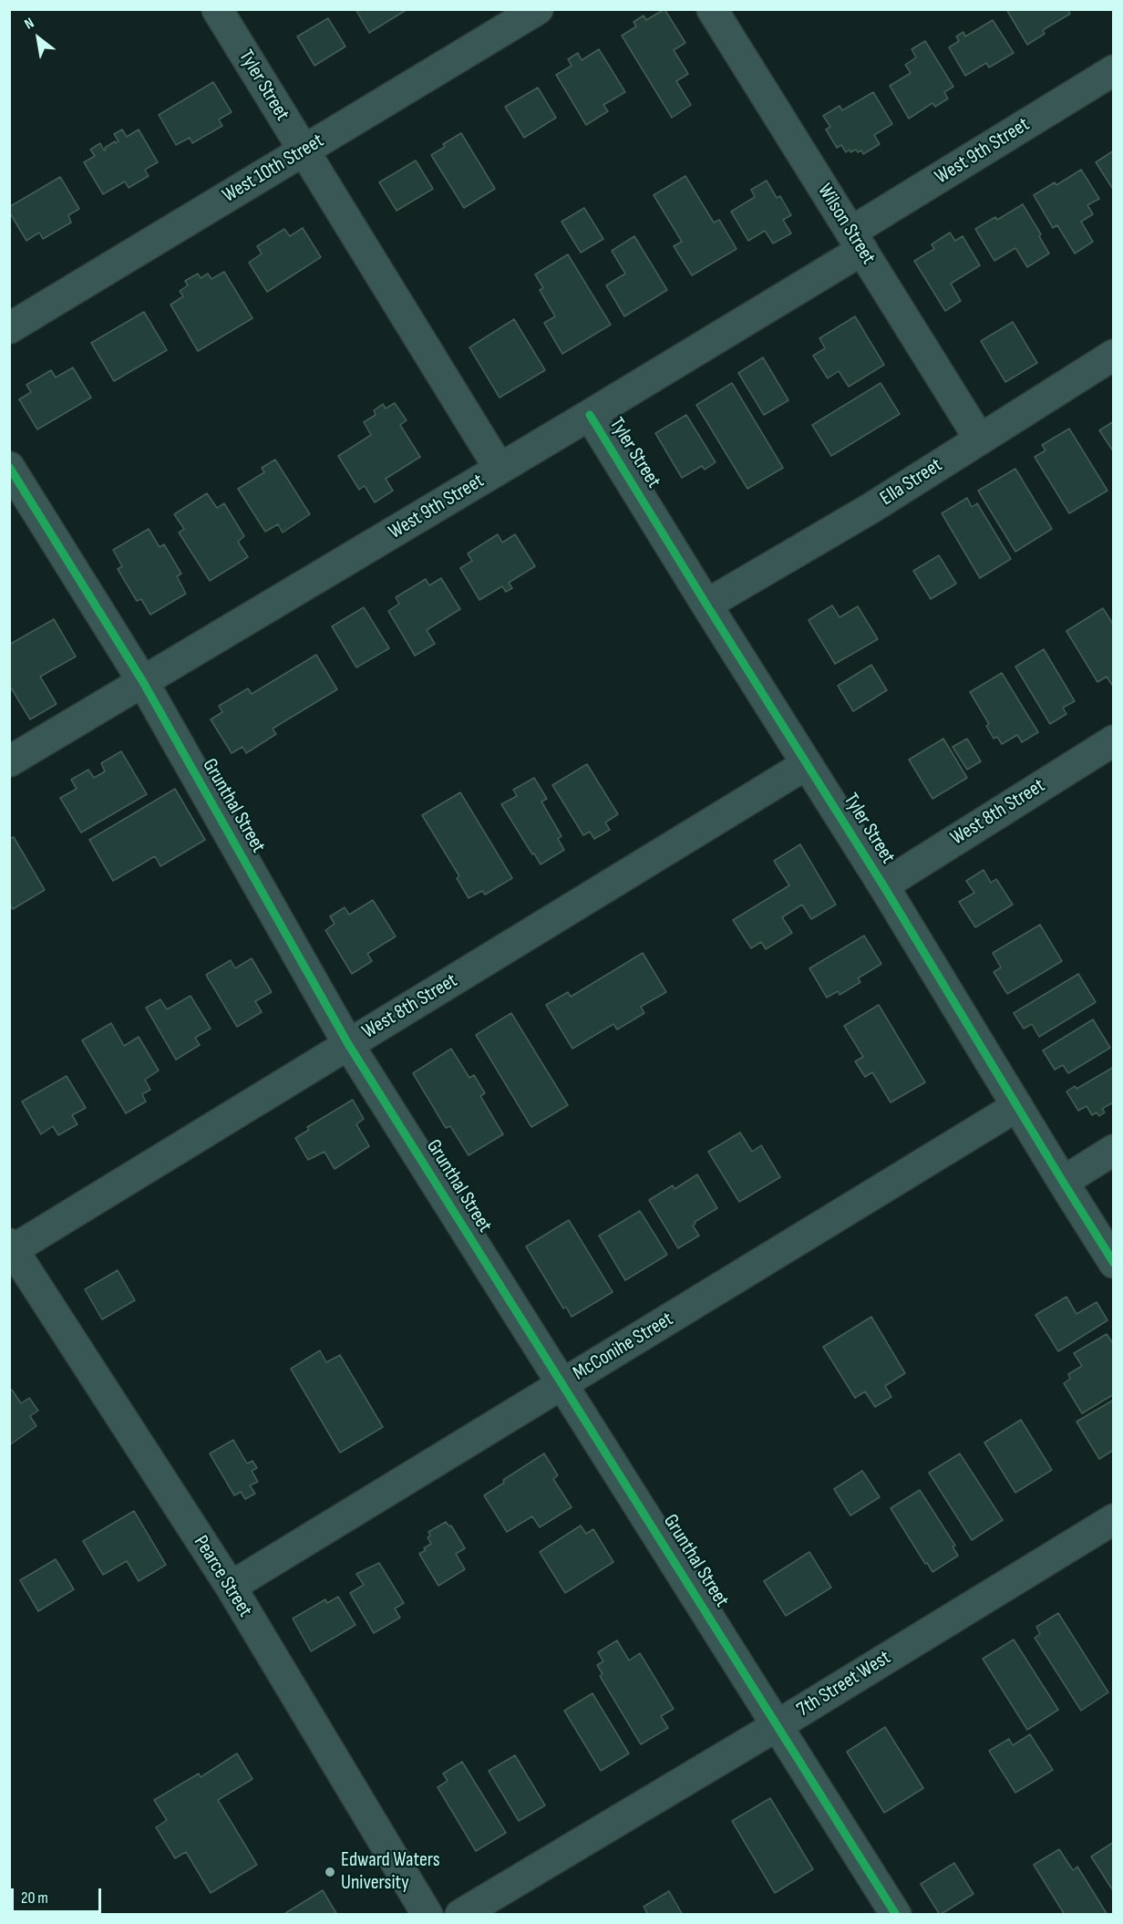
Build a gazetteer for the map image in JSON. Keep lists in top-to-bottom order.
{
  "streets": {
    "street": [
      "Tyler Street",
      "West 9th Street",
      "West 10th Street",
      "Wilson Street",
      "Ella Street",
      "Grunthal Street",
      "West 8th Street",
      "McConihe Street",
      "Pearce Street",
      "7th Street West"
    ]
  },
  "crossings": [
    ["Tyler Street", "West 9th Street"],
    ["Tyler Street", "West 10th Street"],
    ["Tyler Street", "Ella Street"],
    ["Tyler Street", "West 8th Street"],
    ["Tyler Street", "McConihe Street"],
    ["West 9th Street", "Wilson Street"],
    ["West 9th Street", "Grunthal Street"],
    ["Wilson Street", "Ella Street"],
    ["Grunthal Street", "West 8th Street"],
    ["Grunthal Street", "McConihe Street"],
    ["Grunthal Street", "7th Street West"],
    ["West 8th Street", "Pearce Street"],
    ["McConihe Street", "Pearce Street"]
  ],
  "places": ["Edward Waters University"],
  "scale_bar": "20 m",
  "north": "top left"
}
